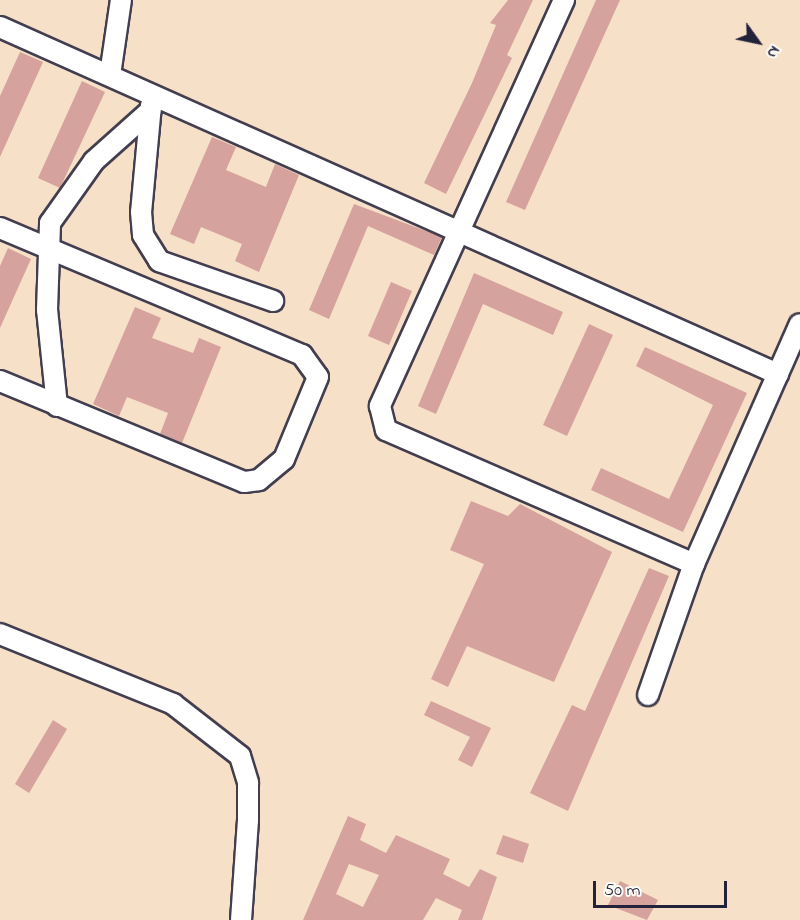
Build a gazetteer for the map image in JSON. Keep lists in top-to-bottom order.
{
  "scale_bar": "50 m",
  "north": "bottom right"
}
